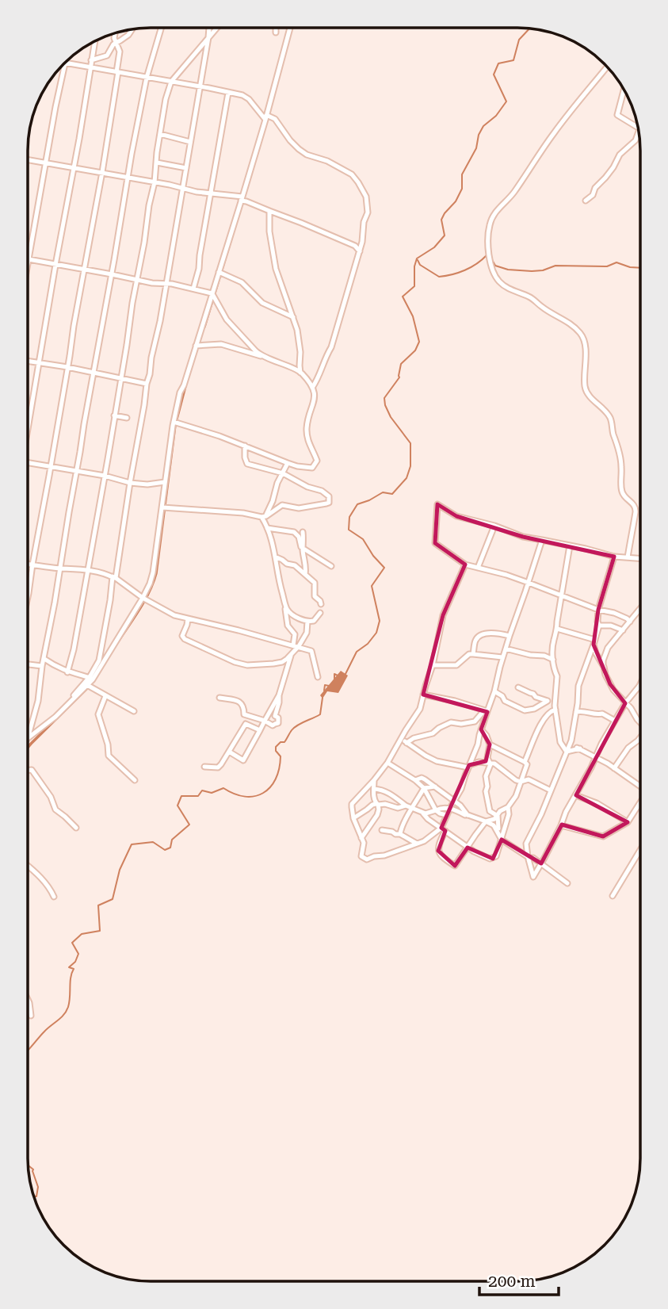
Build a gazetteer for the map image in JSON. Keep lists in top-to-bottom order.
{
  "scale_bar": "200 m"
}
